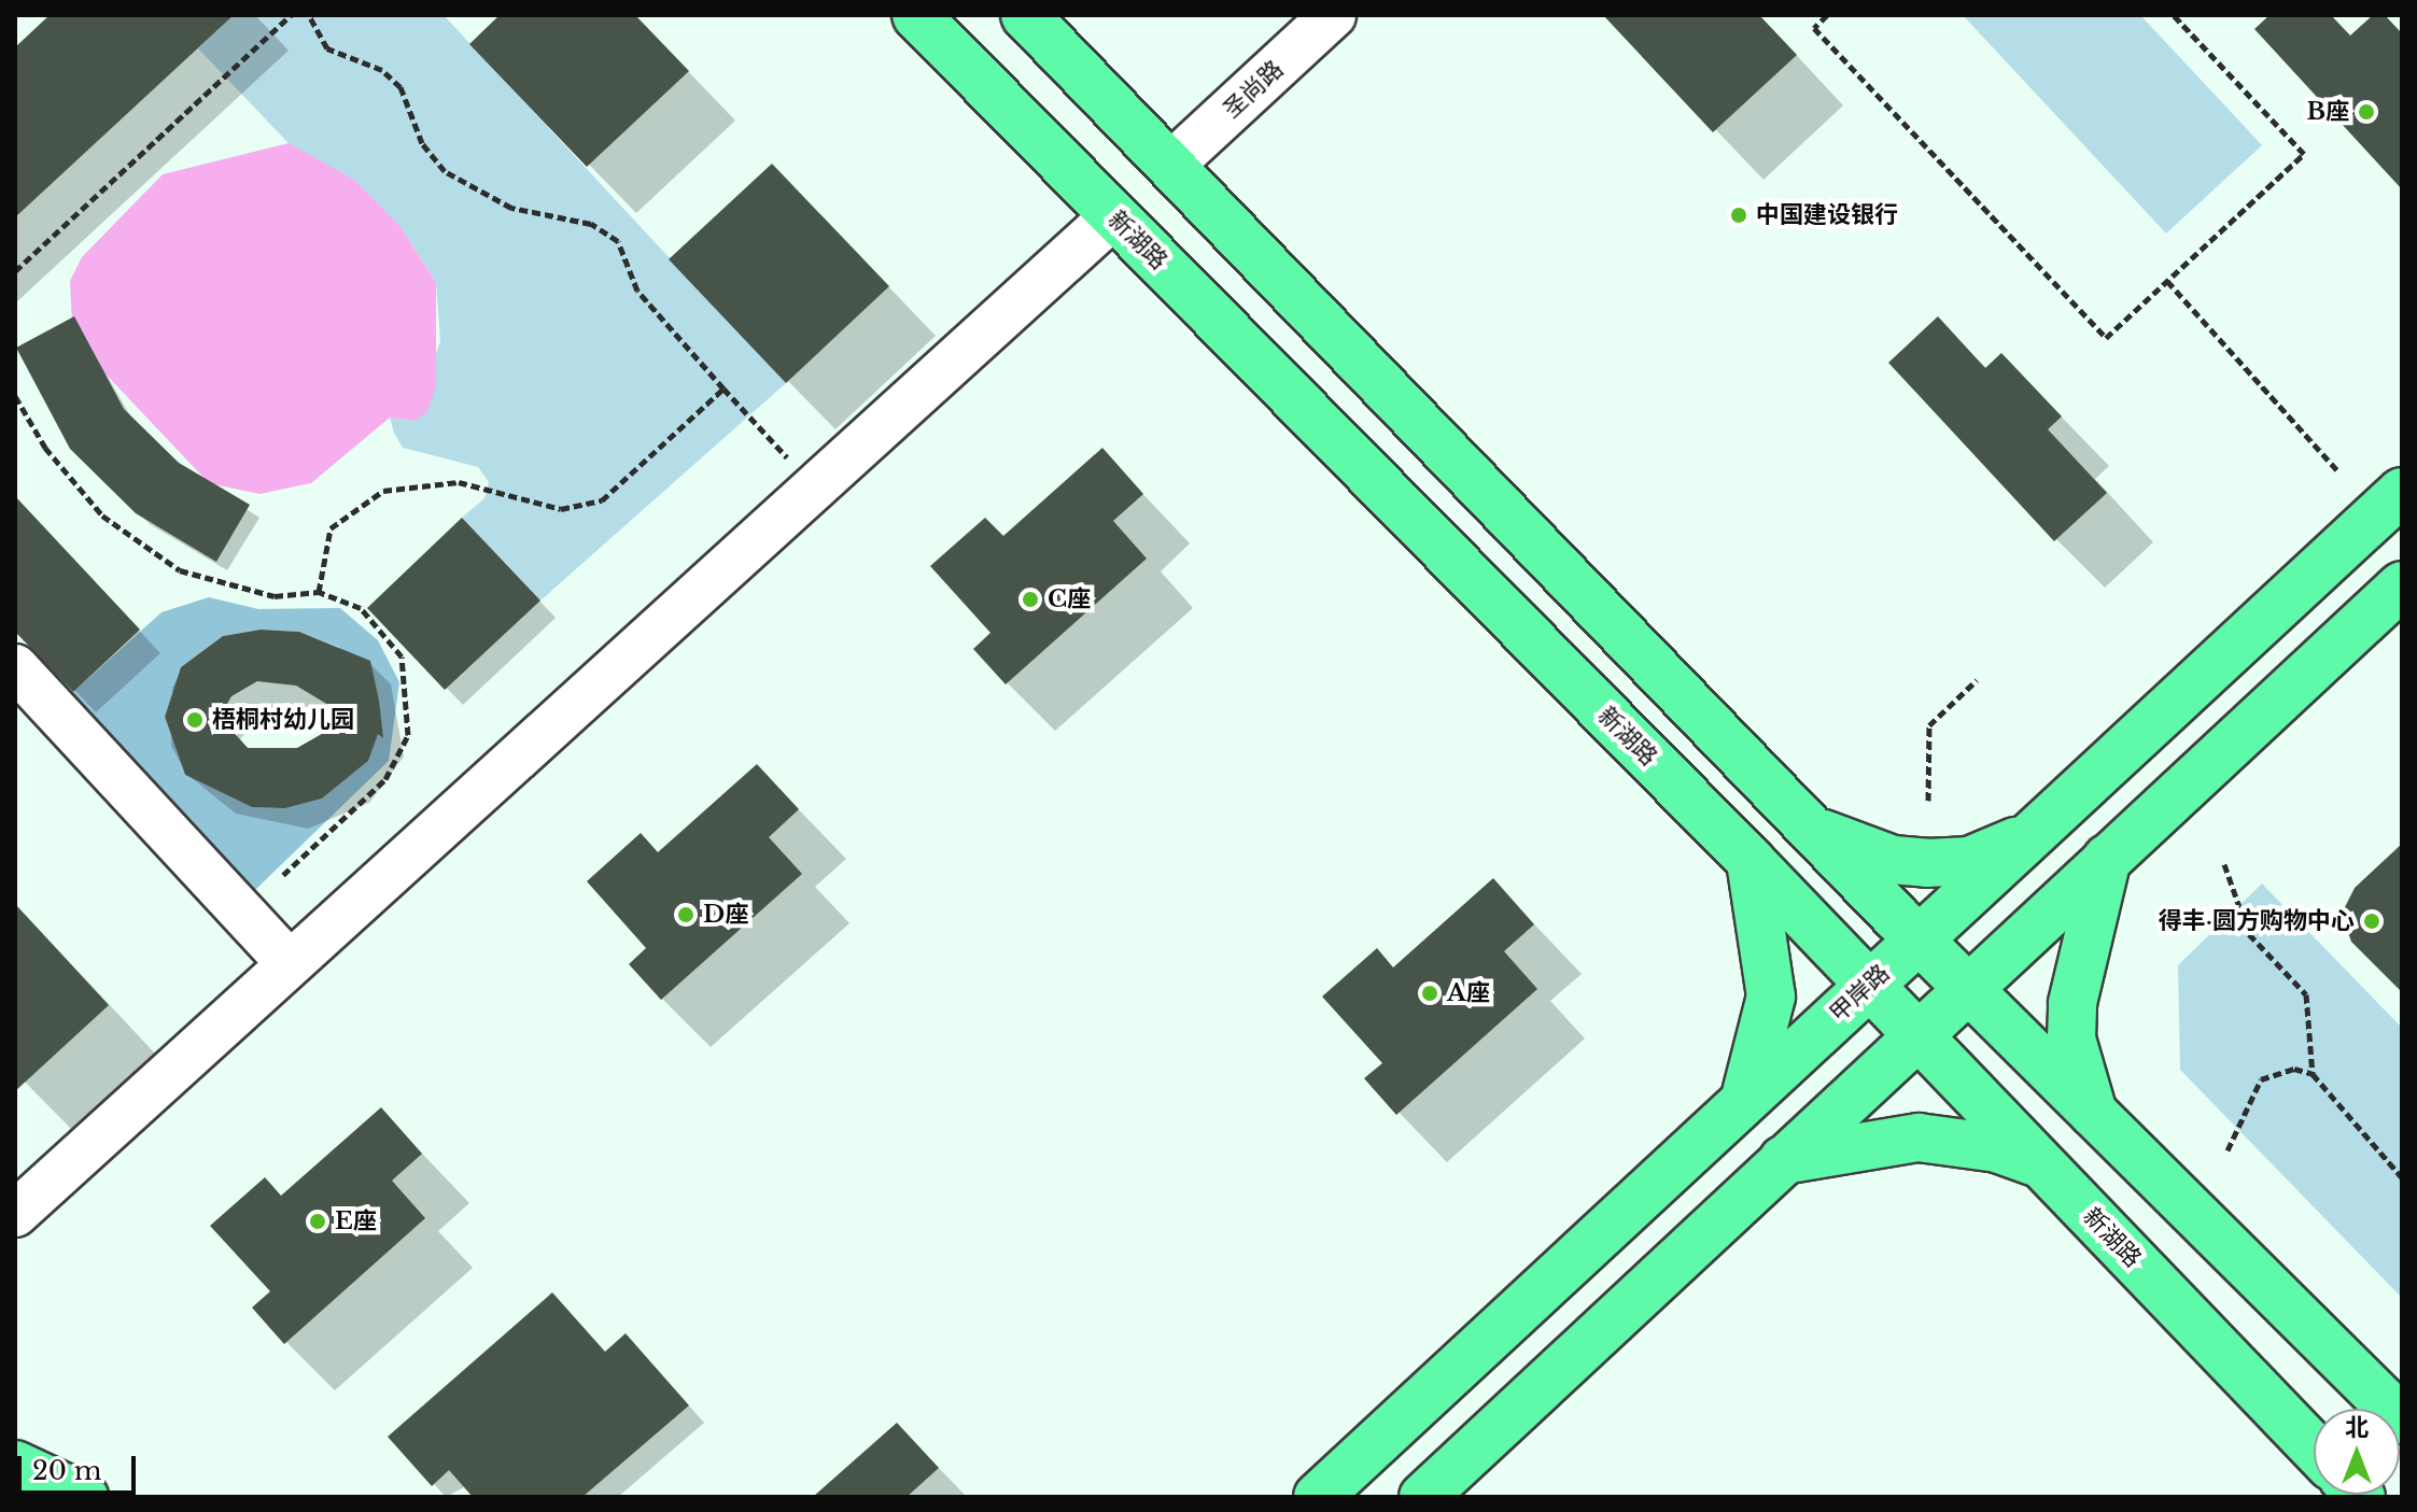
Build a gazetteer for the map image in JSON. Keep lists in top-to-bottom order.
{
  "streets": {
    "main road": ["新湖路", "甲岸路"],
    "street": ["圣尚路"]
  },
  "crossings": [
    ["新湖路", "甲岸路"]
  ],
  "places": [
    "B座",
    "中国建设银行",
    "C座",
    "梧桐村幼儿园",
    "D座",
    "得丰·圆方购物中心",
    "A座",
    "E座"
  ],
  "scale_bar": "20 m",
  "north": "top"
}
